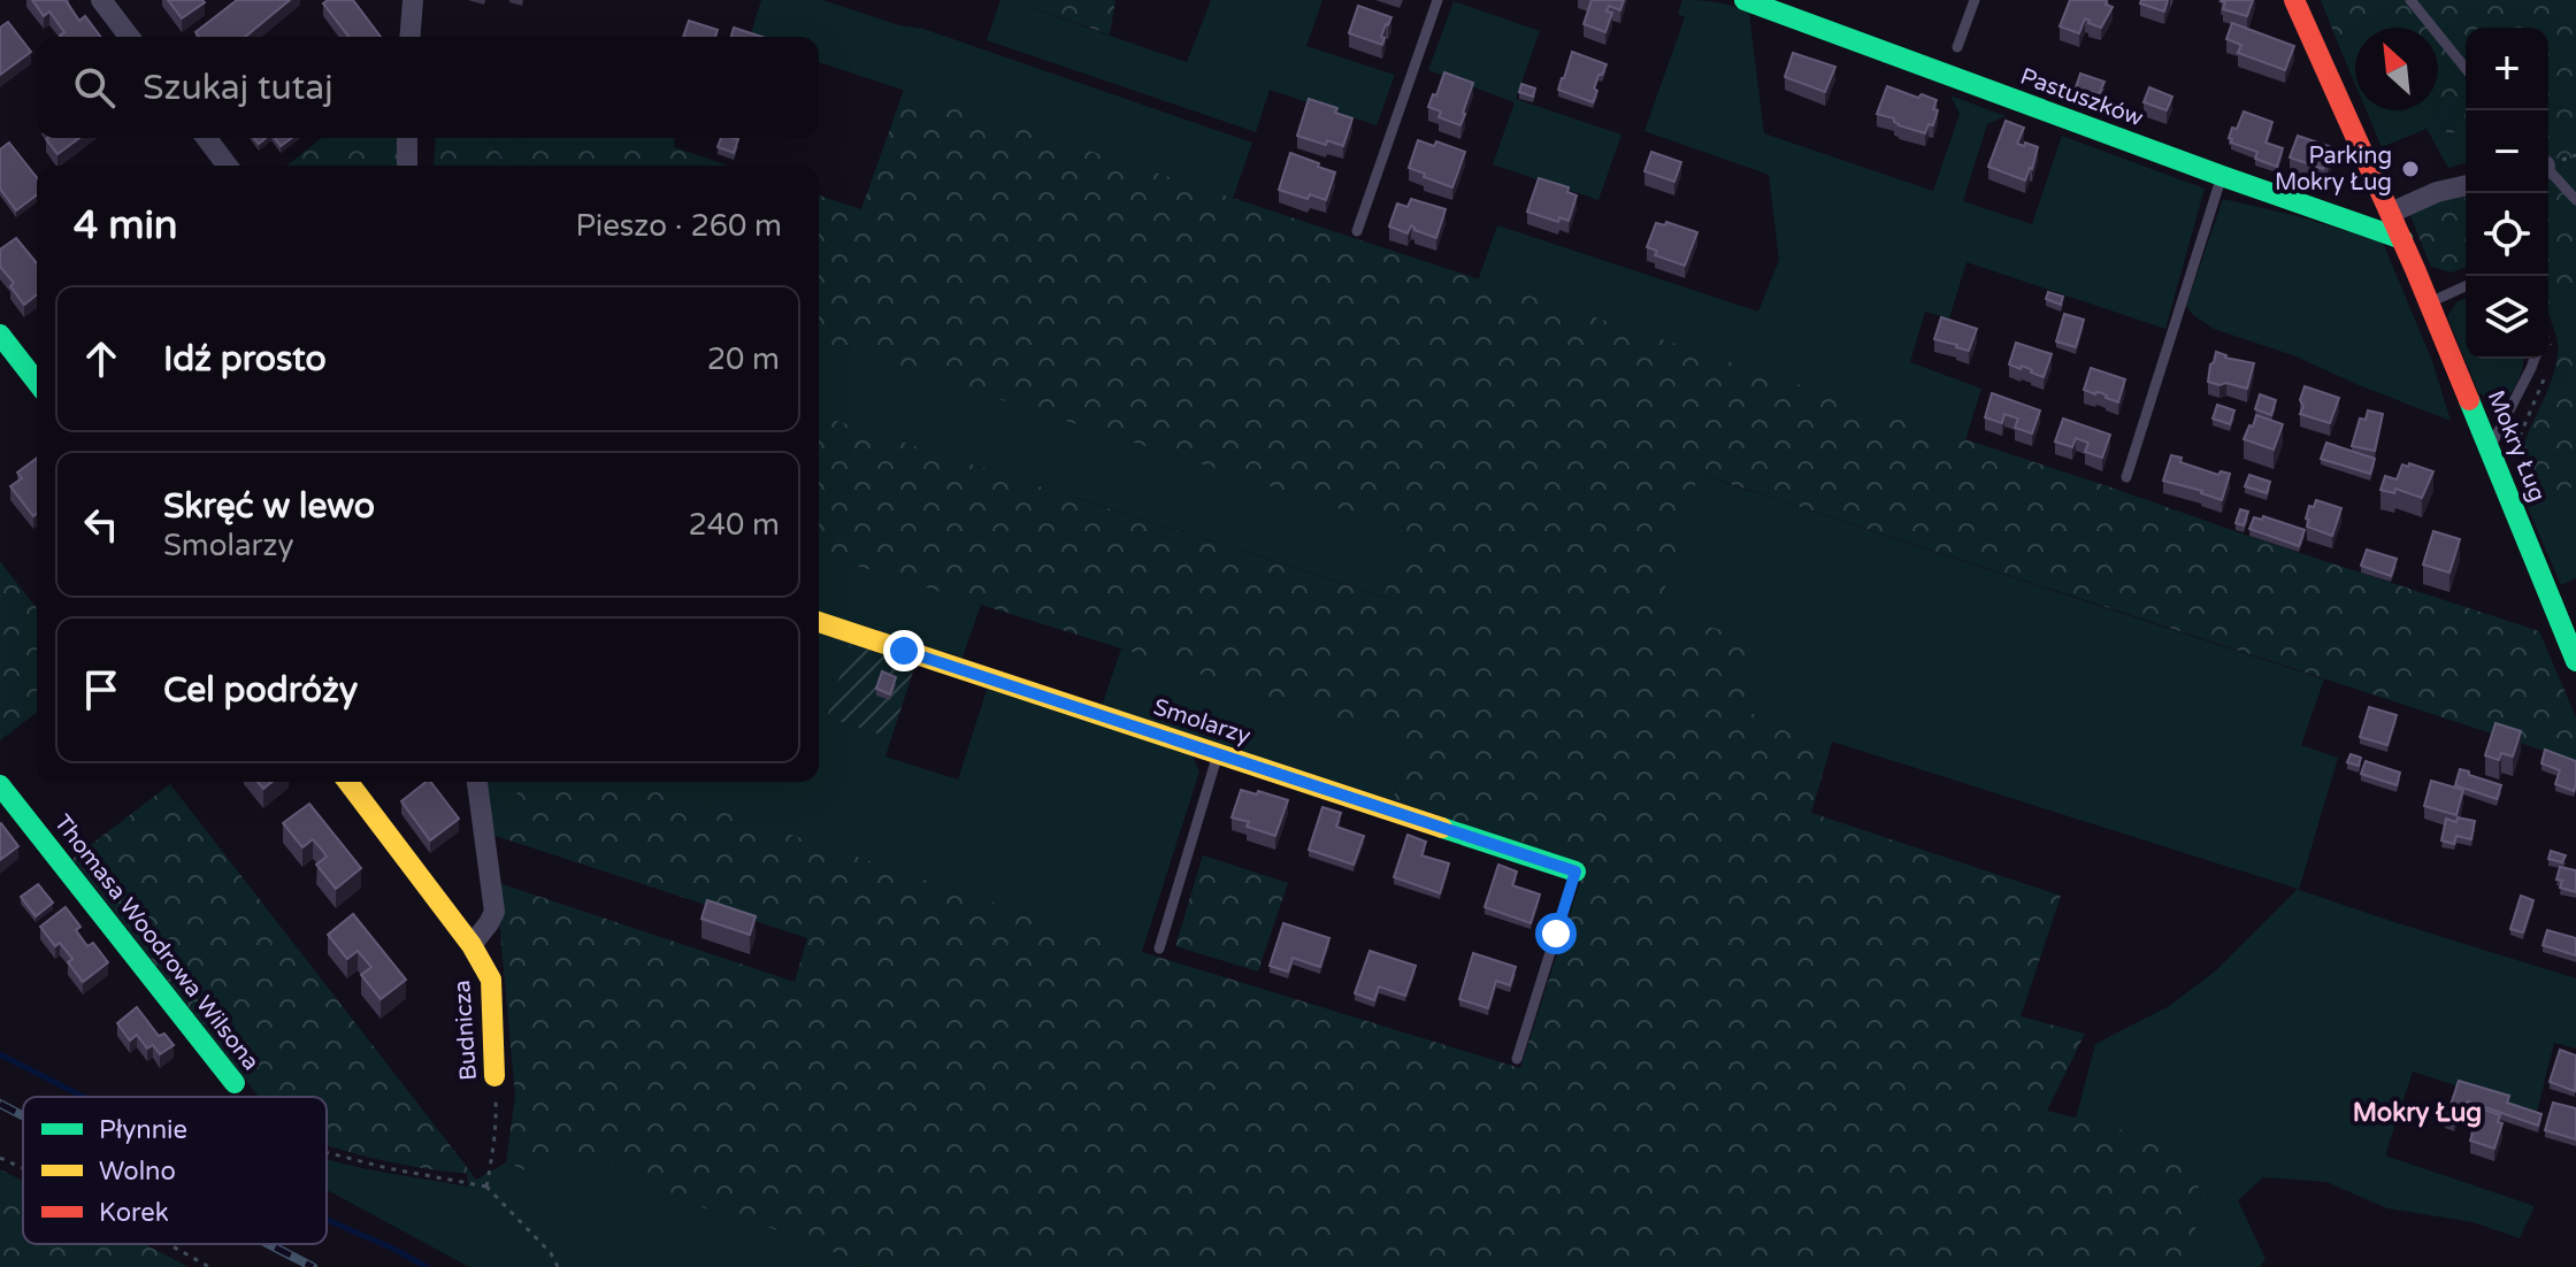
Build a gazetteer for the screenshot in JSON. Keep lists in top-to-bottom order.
{
  "streets": {
    "street": [
      "Pastuszków",
      "Mokry Ług",
      "Smolarzy",
      "Thomasa Woodrowa Wilsona",
      "Budnicza"
    ]
  },
  "crossings": [
    ["Pastuszków", "Mokry Ług"],
    ["Thomasa Woodrowa Wilsona", "Budnicza"]
  ],
  "districts": ["Mokry Ług"],
  "places": ["Parking Mokry Ług"],
  "legend": ["Płynnie", "Wolno", "Korek"],
  "north": "top left",
  "page": {
    "map_buttons": ["+", "−"],
    "search": "Szukaj tutaj",
    "heading": ["4 min", "Pieszo · 260 m"],
    "list": [
      ["Idź prosto", "20 m"],
      ["Skręć w lewo", "Smolarzy", "240 m"],
      "Cel podróży"
    ]
  }
}
